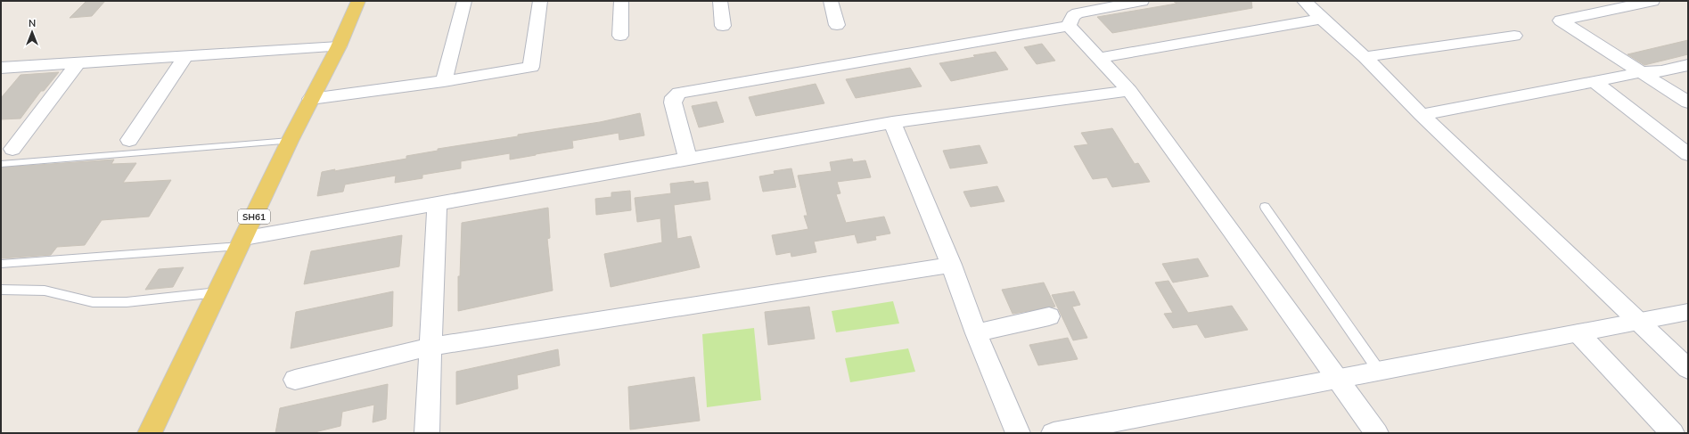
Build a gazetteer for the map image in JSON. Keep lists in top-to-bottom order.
{
  "streets": {
    "main road": ["SH61"]
  },
  "north": "top"
}
